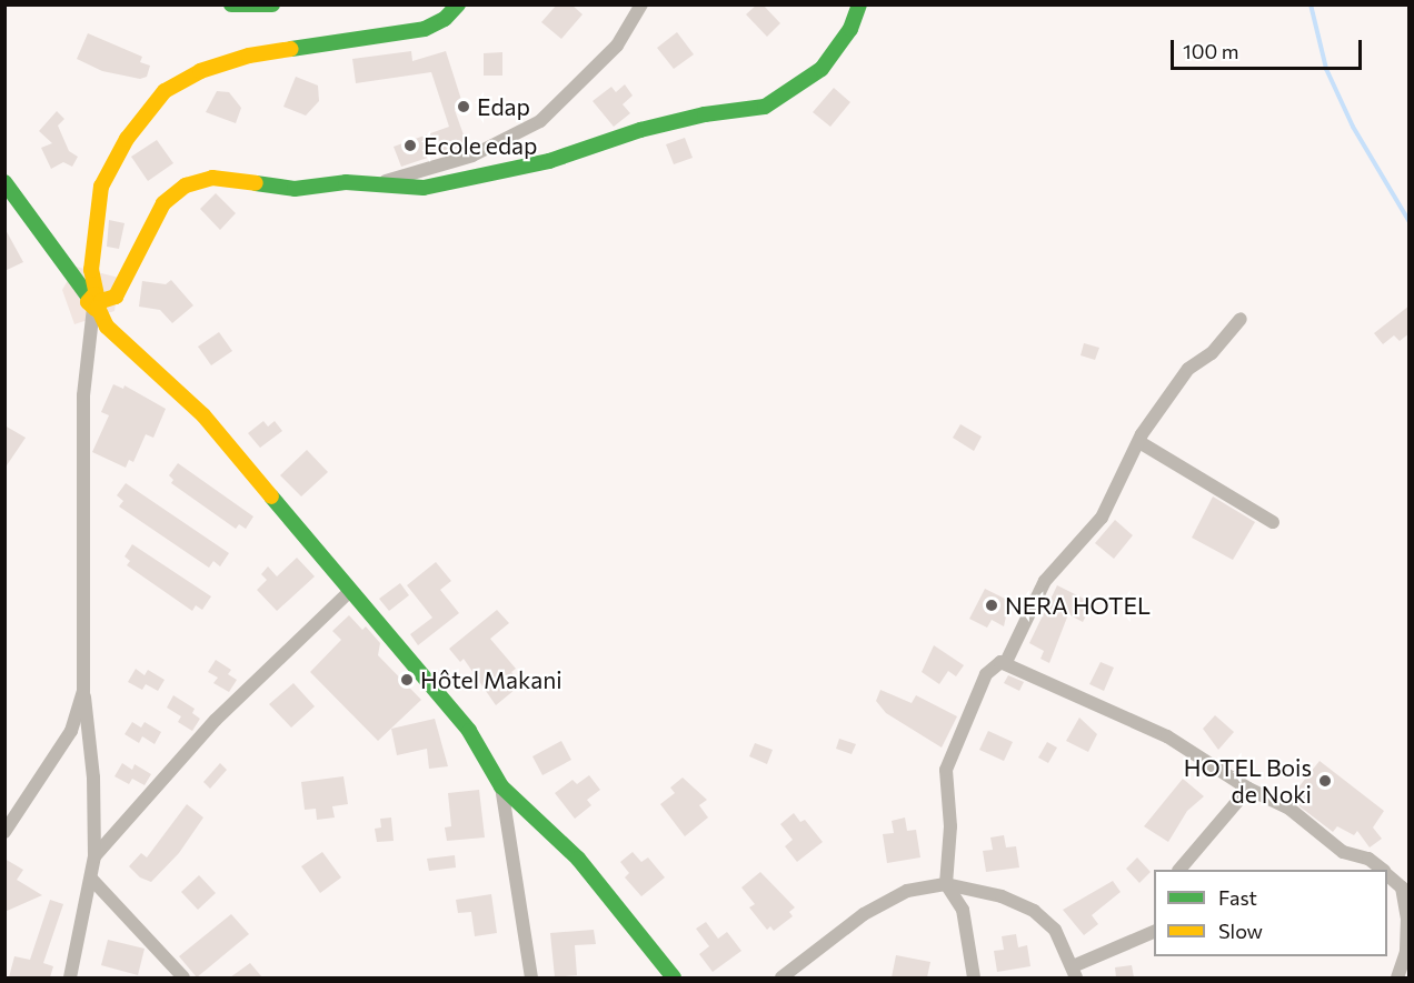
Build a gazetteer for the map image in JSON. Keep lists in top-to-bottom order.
{
  "places": [
    "Edap",
    "Ecole edap",
    "NERA HOTEL",
    "Hôtel Makani",
    "HOTEL Bois de Noki"
  ],
  "legend": ["Fast", "Slow"],
  "scale_bar": "100 m"
}
